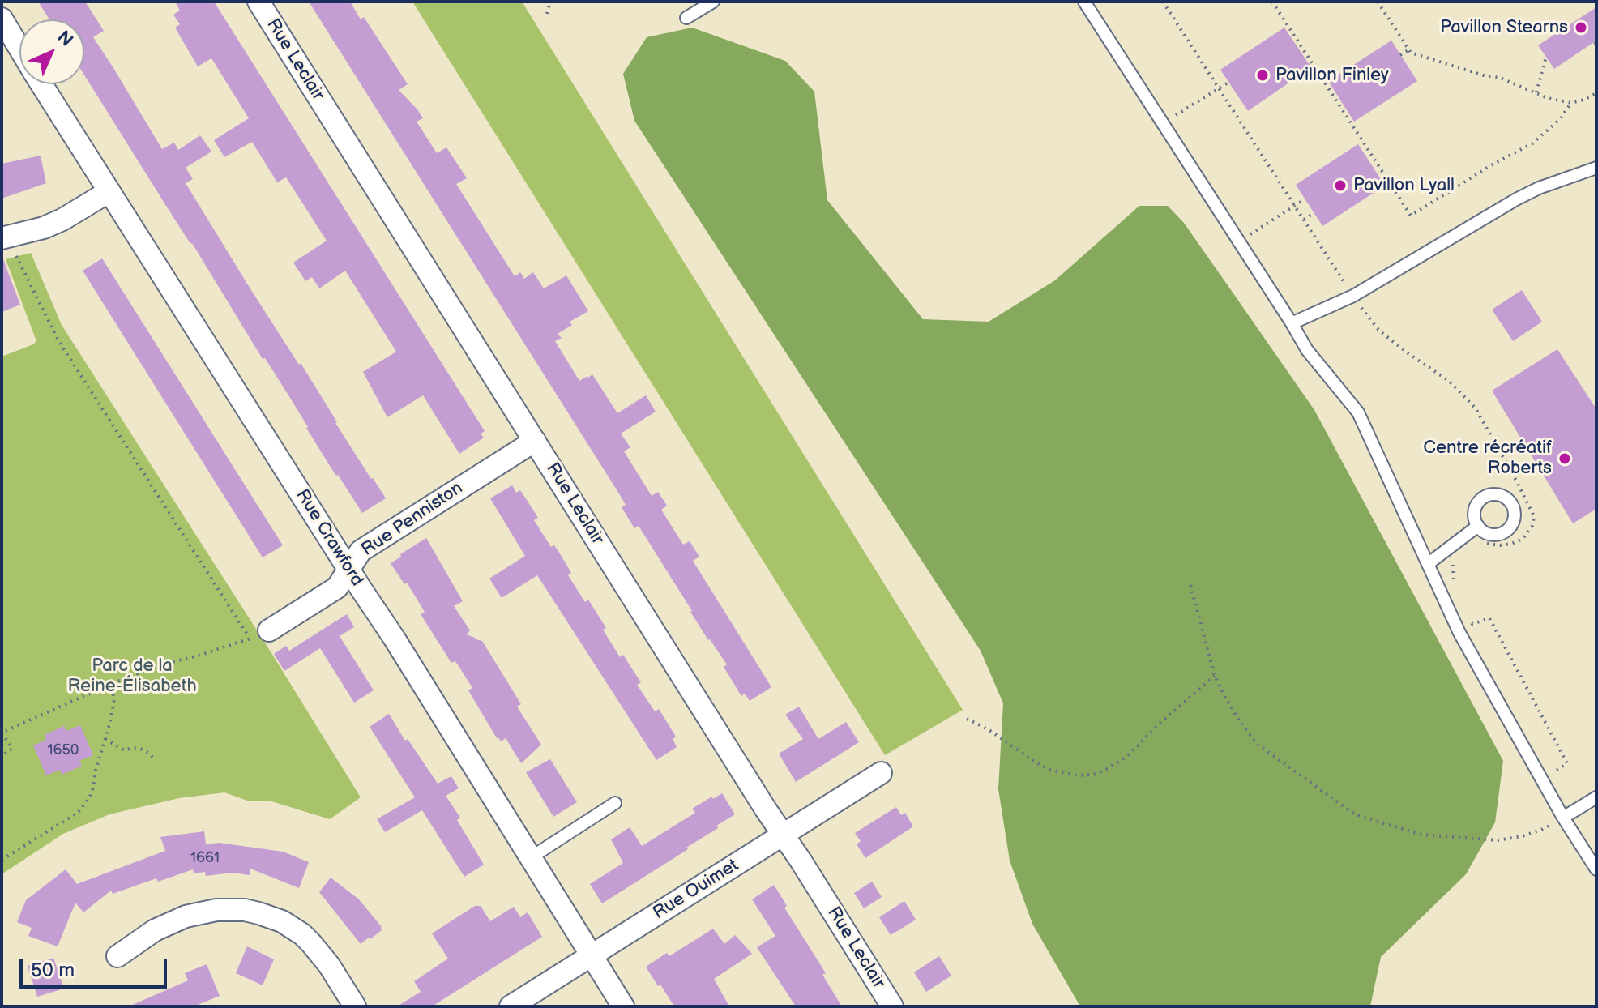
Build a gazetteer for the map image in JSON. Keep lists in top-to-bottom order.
{
  "streets": {
    "street": [
      "Rue Leclair",
      "Rue Penniston",
      "Rue Crawford",
      "Rue Ouimet"
    ]
  },
  "crossings": [
    ["Rue Leclair", "Rue Penniston"],
    ["Rue Leclair", "Rue Ouimet"],
    ["Rue Penniston", "Rue Crawford"],
    ["Rue Crawford", "Rue Ouimet"]
  ],
  "parks": ["Parc de la Reine-Élisabeth"],
  "places": [
    "Pavillon Stearns",
    "Pavillon Finley",
    "Pavillon Lyall",
    "Centre récréatif Roberts"
  ],
  "house_numbers": ["1650", "1661"],
  "scale_bar": "50 m",
  "north": "top right"
}
